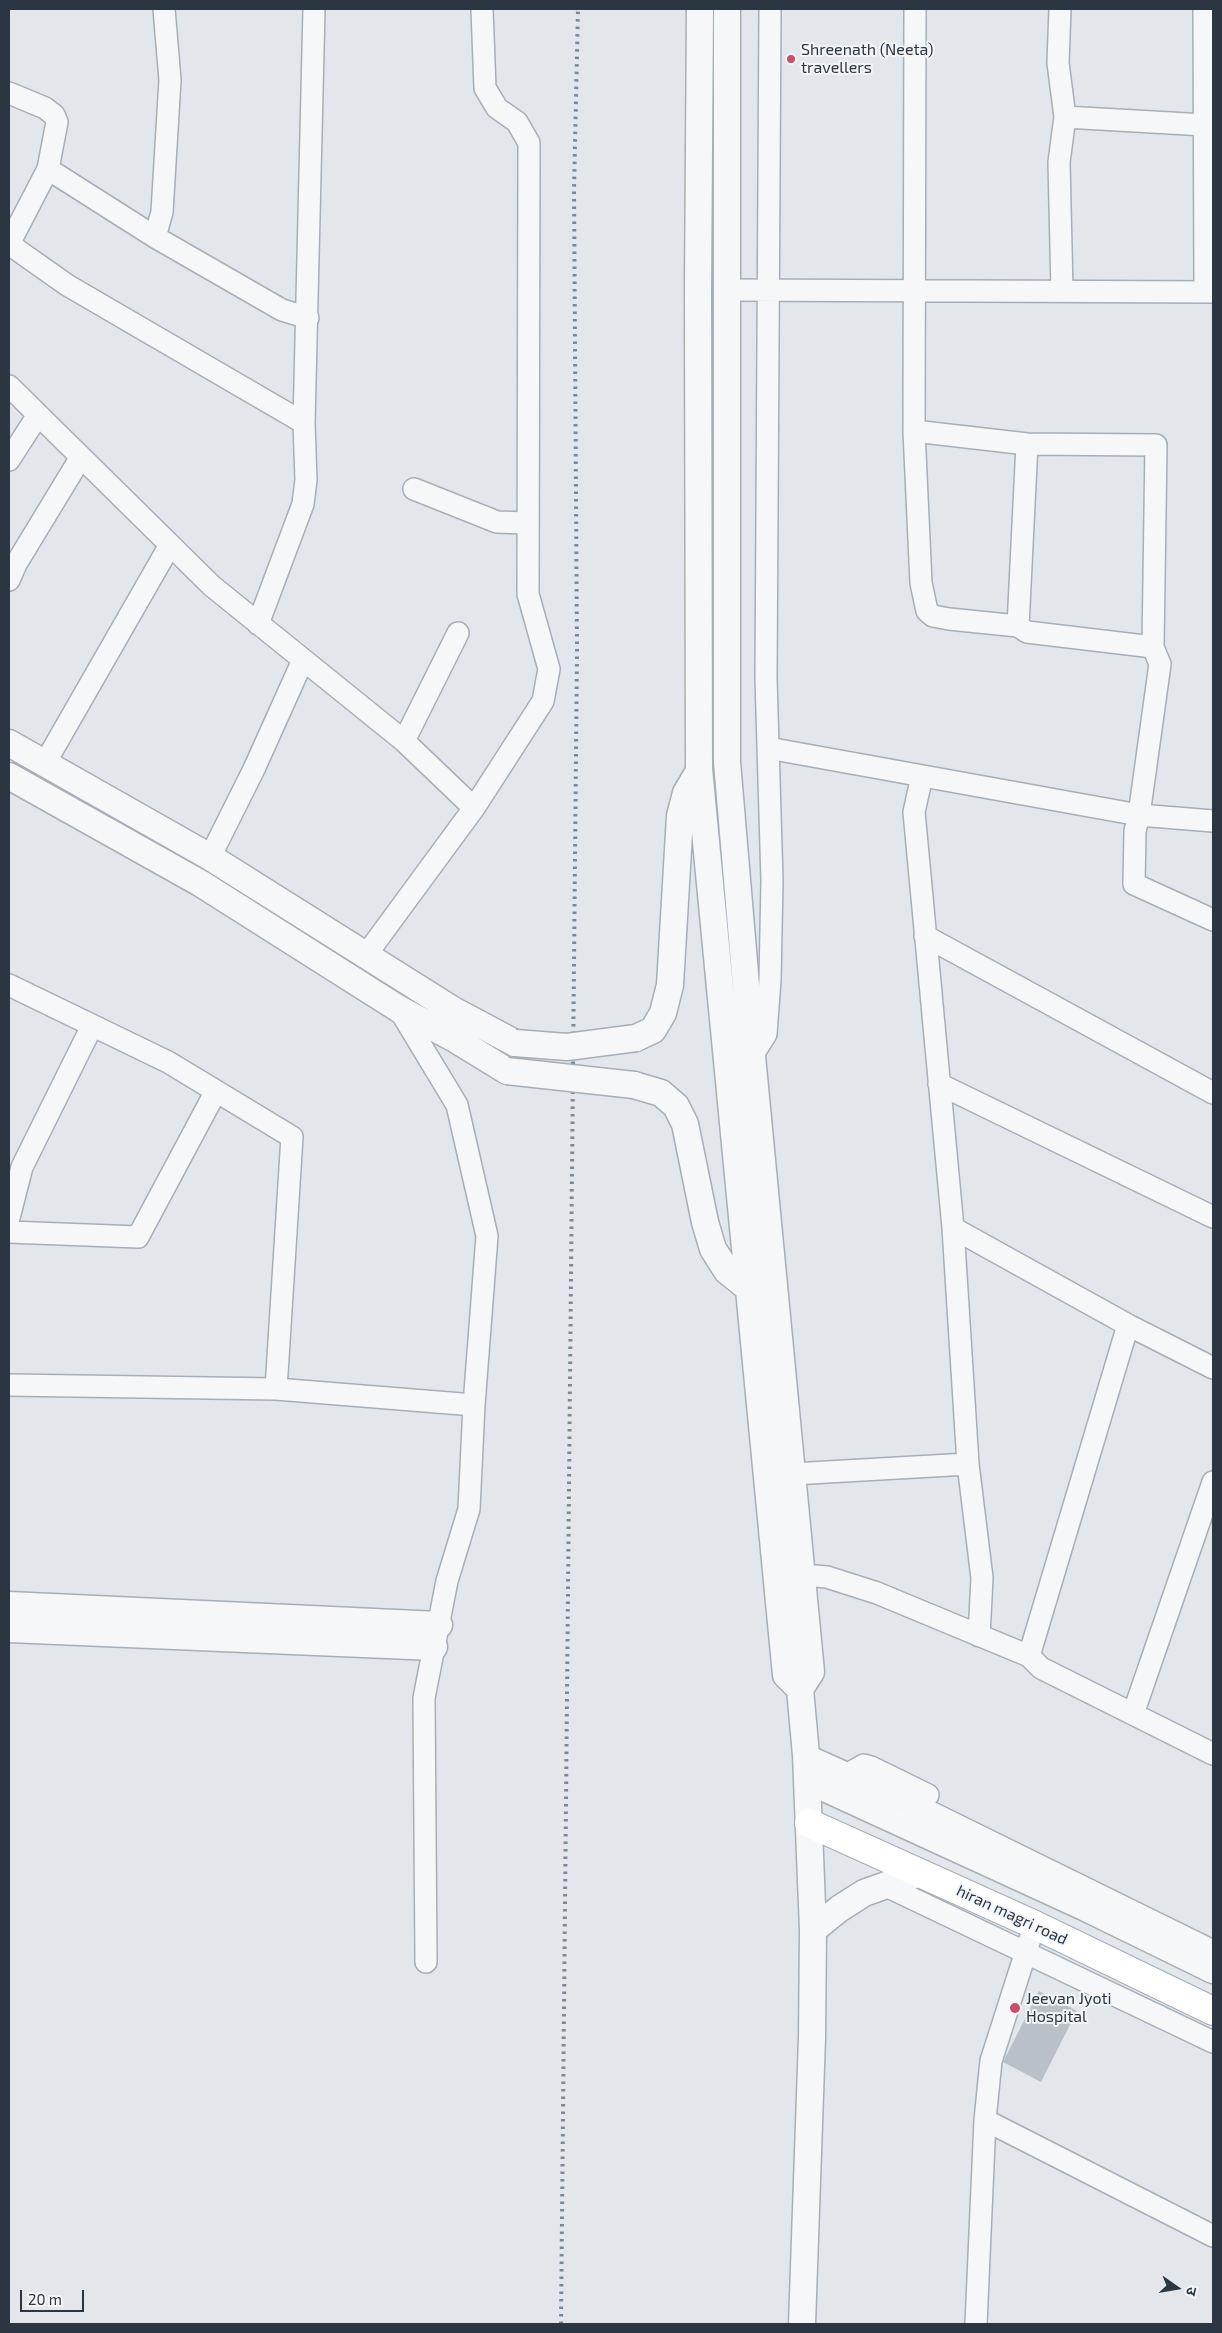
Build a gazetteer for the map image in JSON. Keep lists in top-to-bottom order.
{
  "streets": {
    "main road": ["hiran magri road"]
  },
  "places": ["Shreenath (Neeta) travellers", "Jeevan Jyoti Hospital"],
  "scale_bar": "20 m",
  "north": "right"
}
